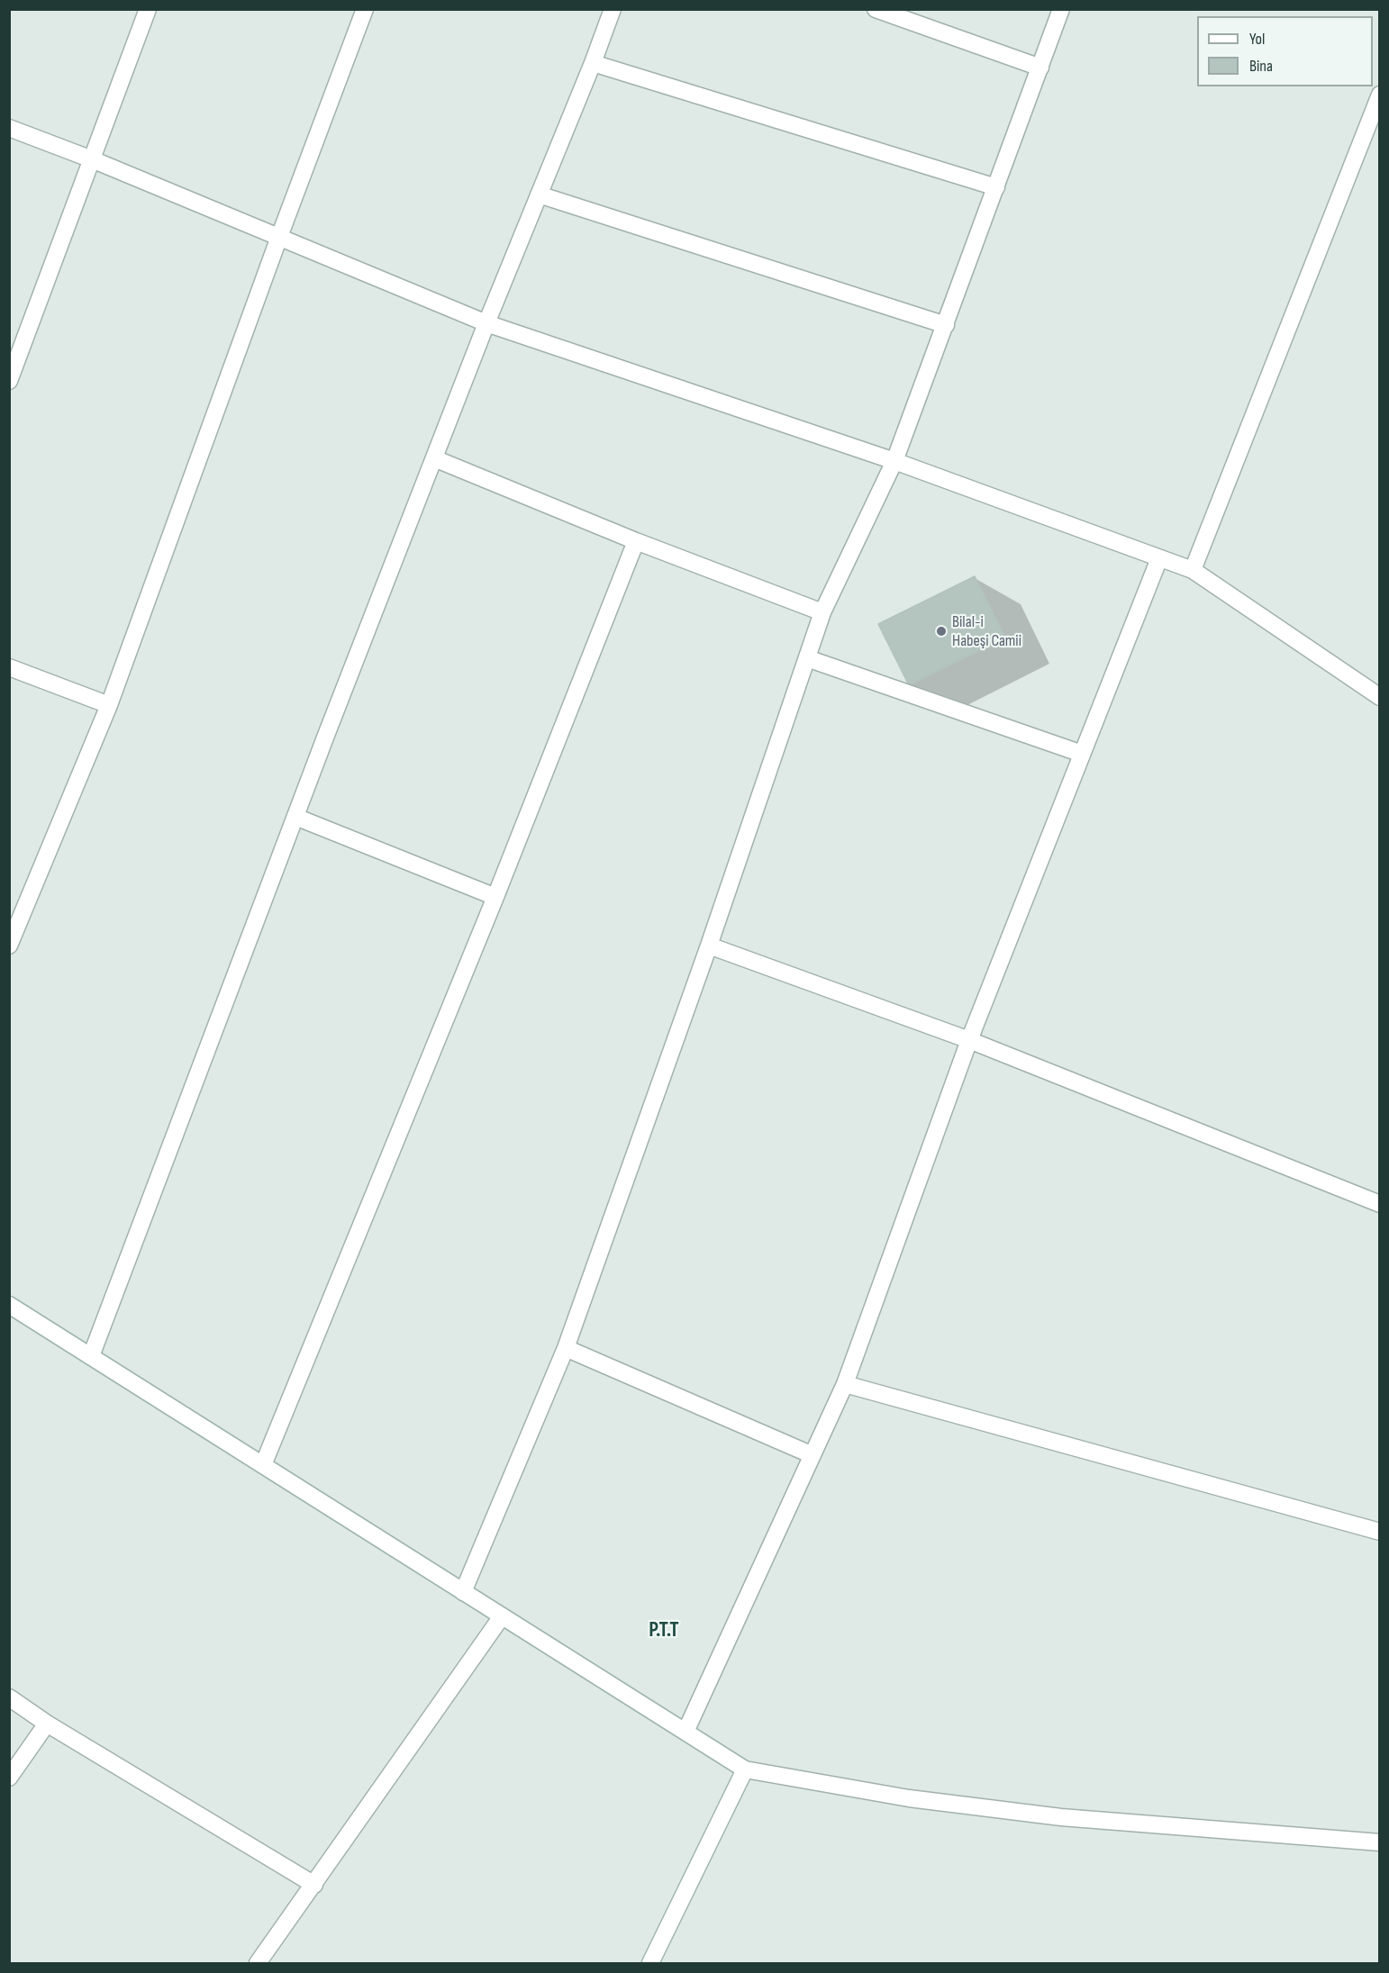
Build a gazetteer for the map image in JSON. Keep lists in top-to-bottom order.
{
  "districts": ["P.T.T"],
  "places": ["Bilal-i Habeşi Camii"],
  "legend": ["Yol", "Bina"]
}
